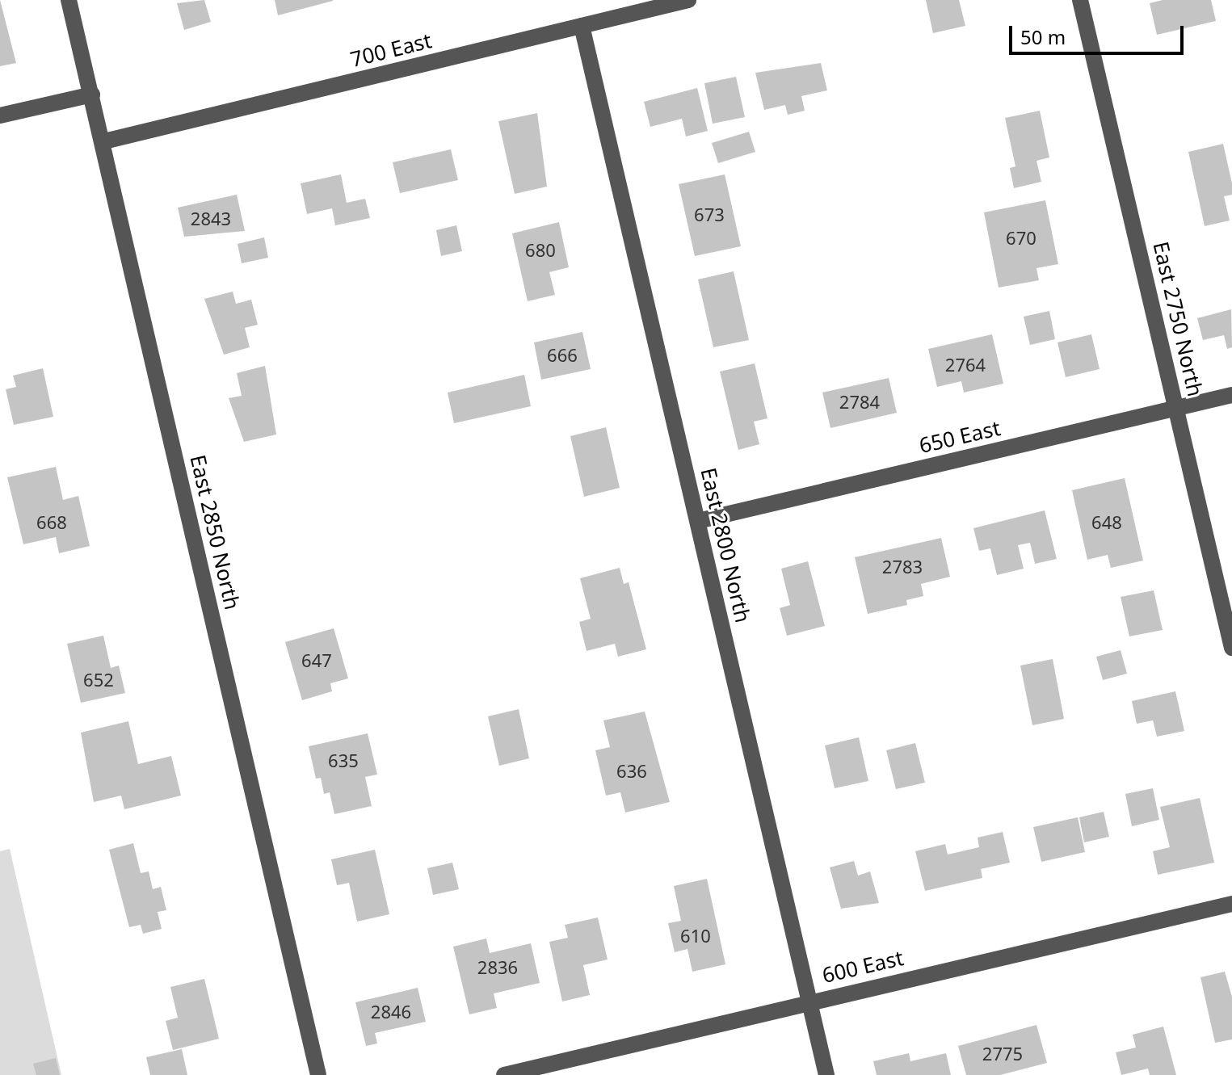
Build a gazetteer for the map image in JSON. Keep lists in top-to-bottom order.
{
  "streets": {
    "street": [
      "700 East",
      "East 2750 North",
      "650 East",
      "East 2850 North",
      "East 2800 North",
      "600 East"
    ]
  },
  "crossings": [
    ["700 East", "East 2850 North"],
    ["700 East", "East 2800 North"],
    ["East 2750 North", "650 East"],
    ["650 East", "East 2800 North"],
    ["East 2800 North", "600 East"]
  ],
  "house_numbers": [
    "673",
    "2843",
    "670",
    "680",
    "666",
    "2764",
    "2784",
    "668",
    "648",
    "2783",
    "647",
    "652",
    "635",
    "636",
    "610",
    "2836",
    "2846",
    "2775"
  ],
  "scale_bar": "50 m"
}
